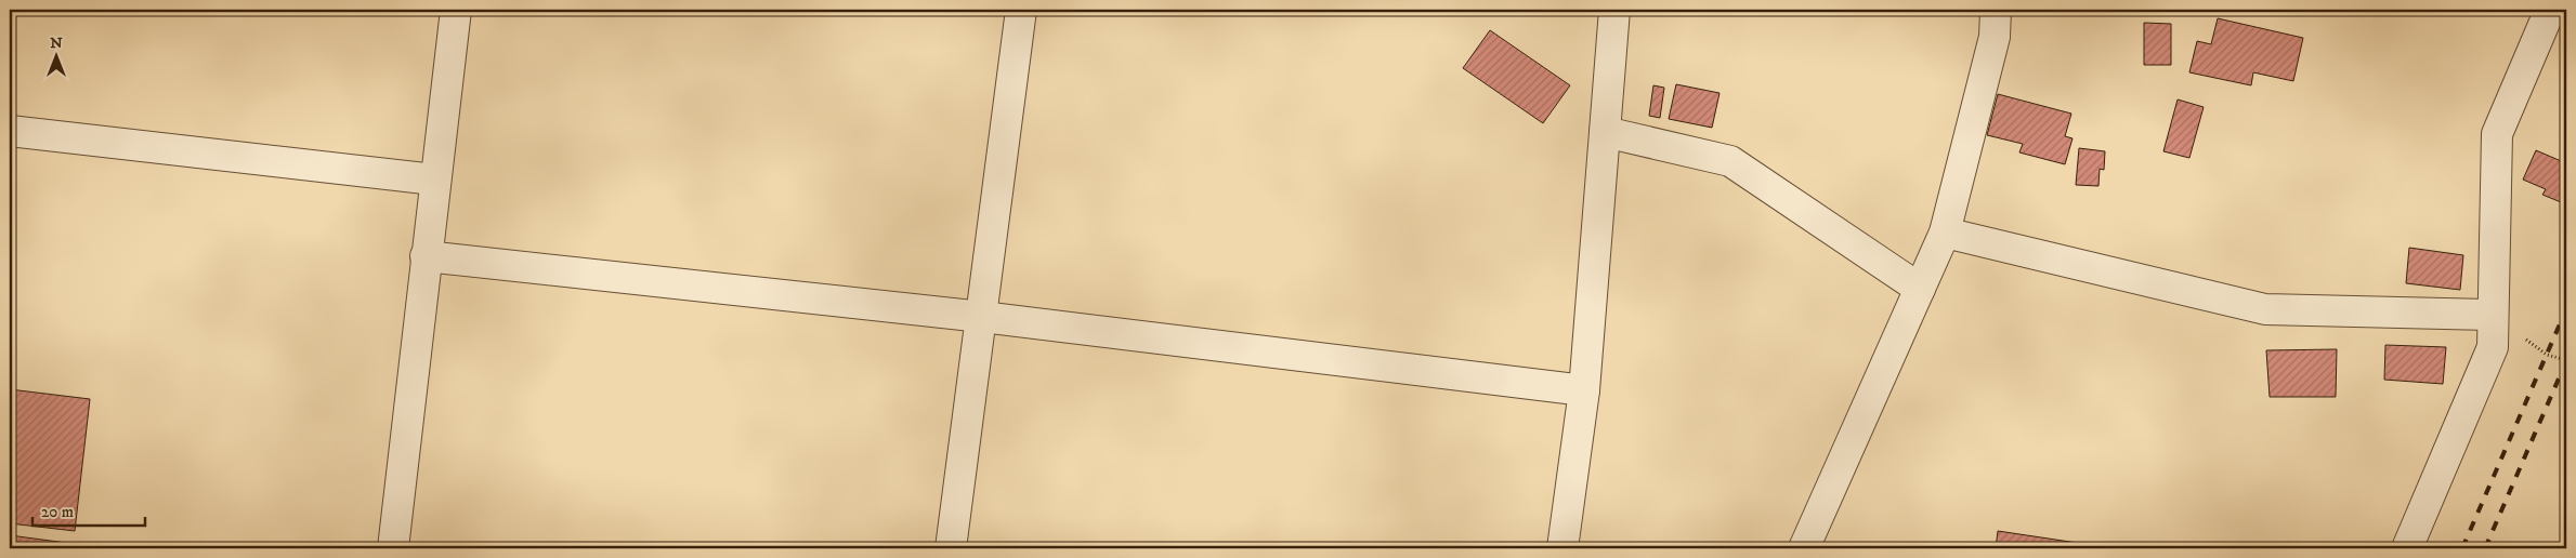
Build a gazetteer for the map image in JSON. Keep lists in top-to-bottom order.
{
  "scale_bar": "20 m",
  "north": "top"
}
